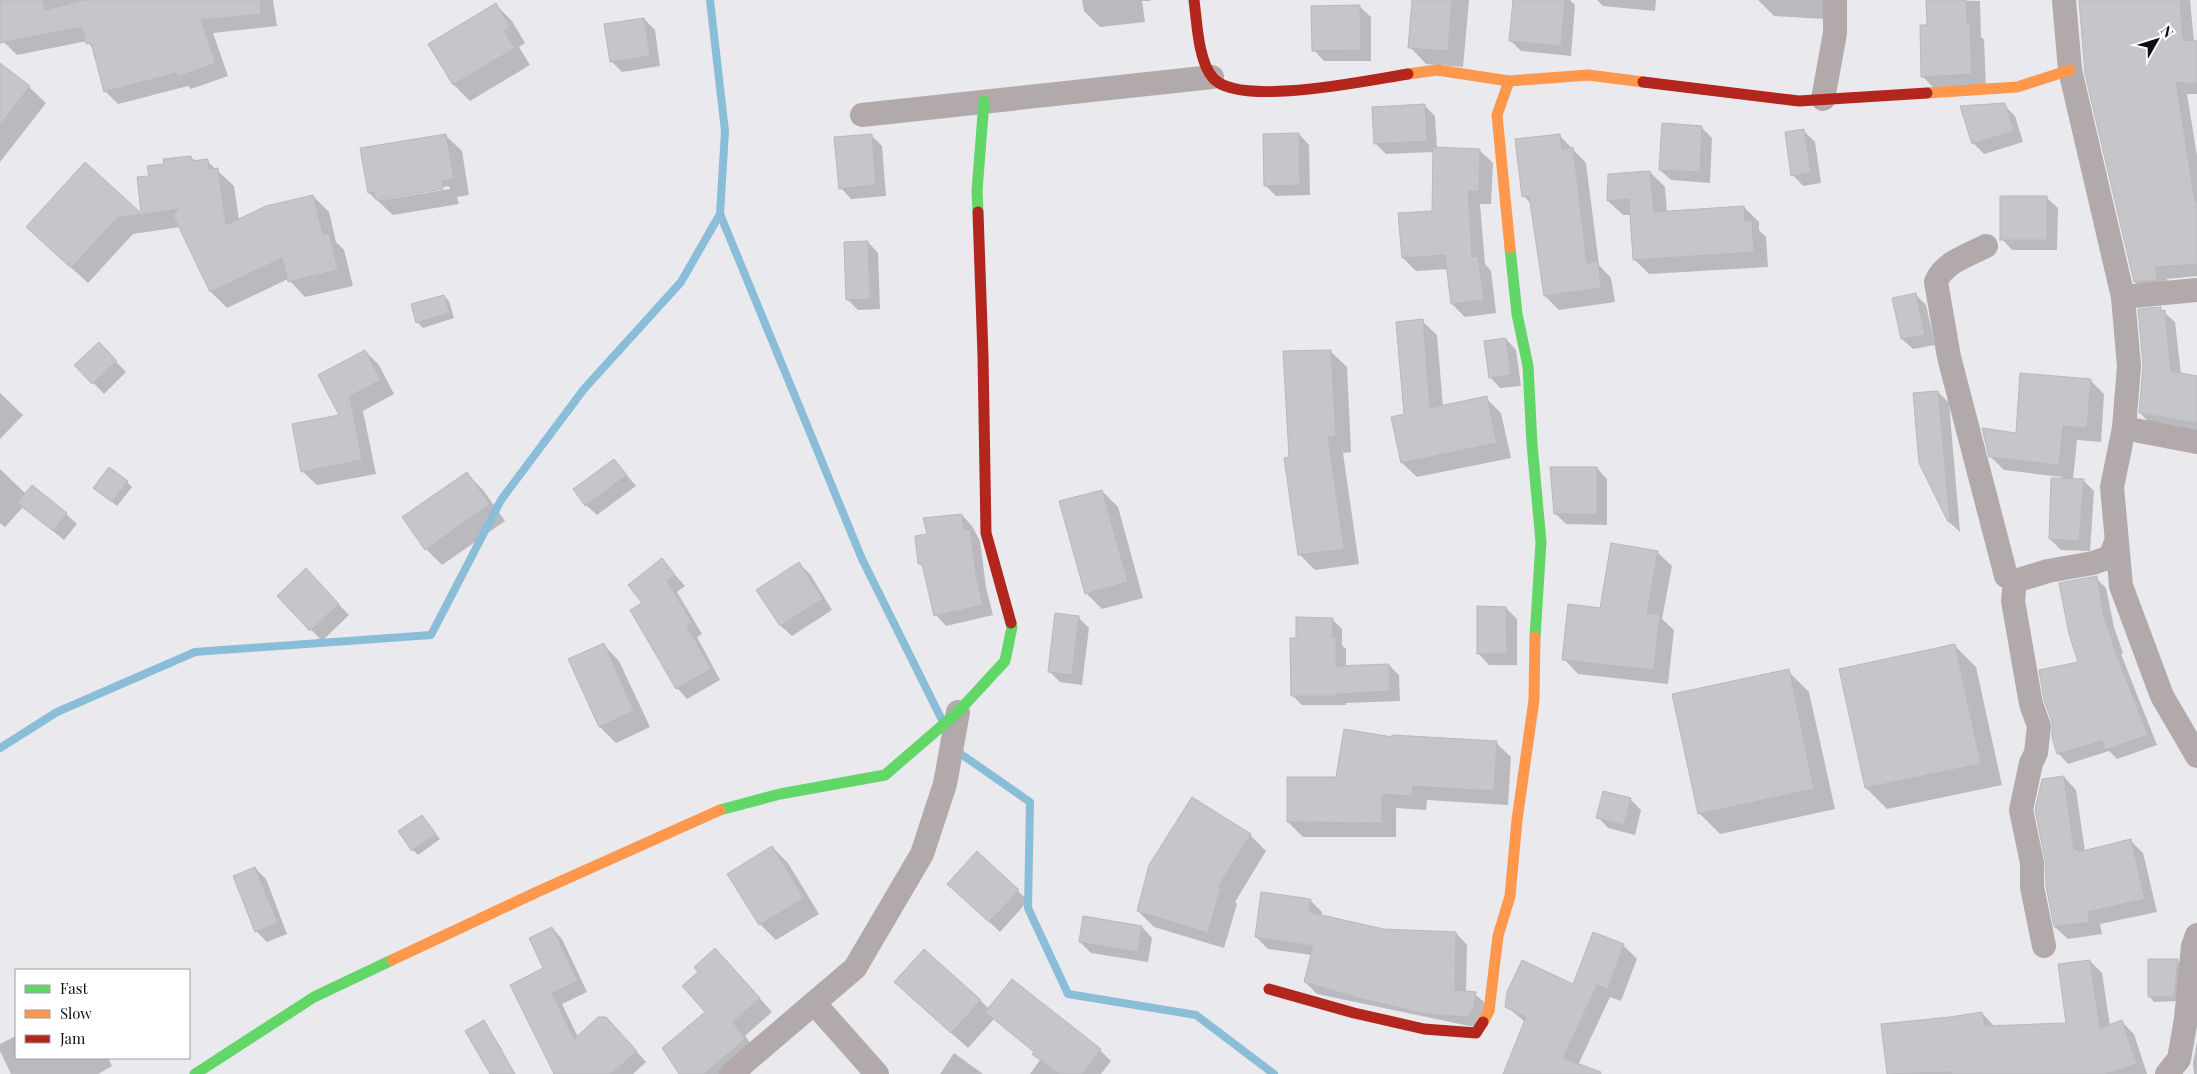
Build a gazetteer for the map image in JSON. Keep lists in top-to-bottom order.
{
  "legend": ["Fast", "Slow", "Jam"],
  "north": "top right"
}
